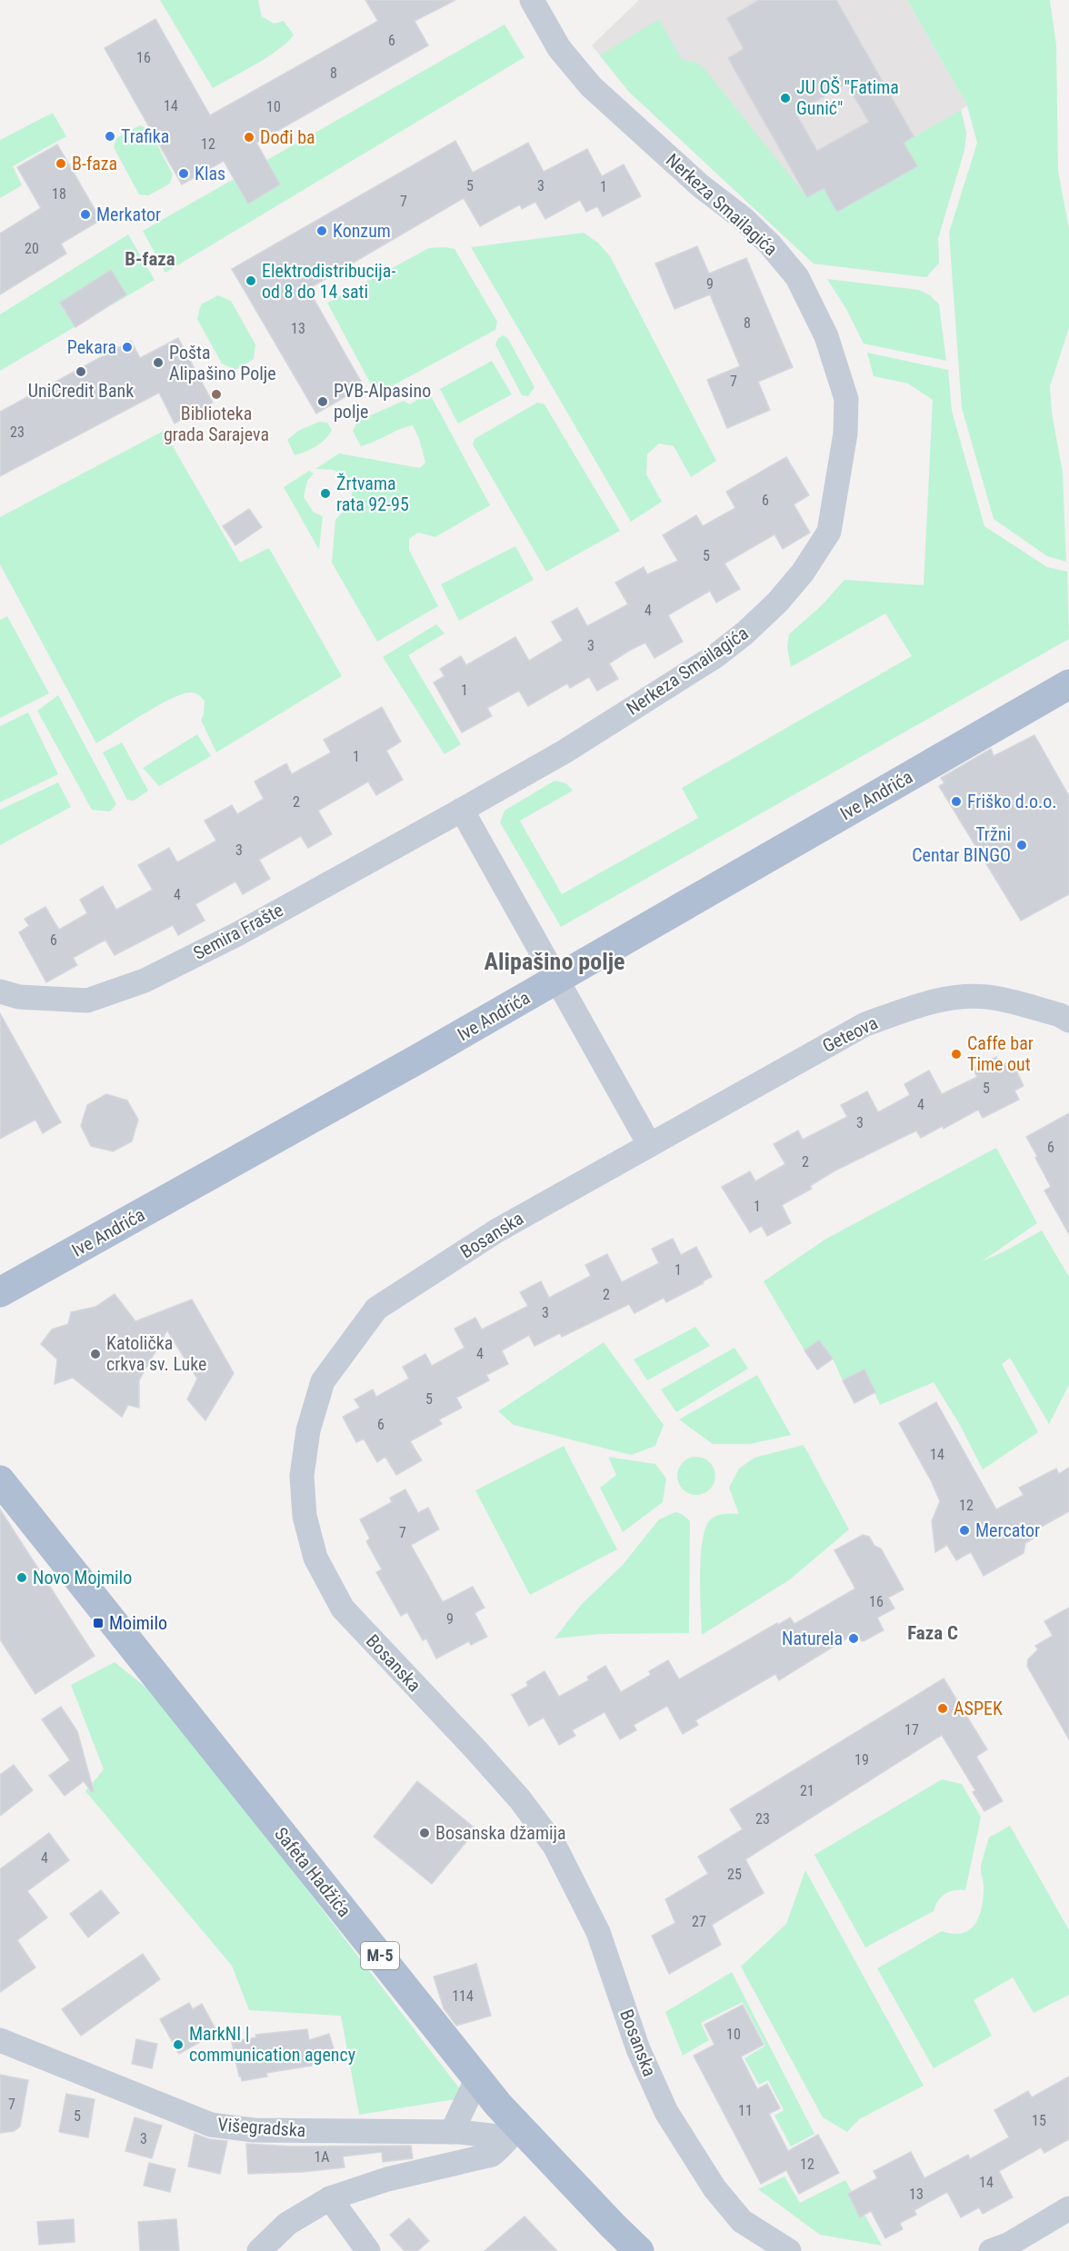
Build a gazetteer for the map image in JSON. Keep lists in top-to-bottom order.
{
  "streets": {
    "main road": ["Ive Andrića", "Safeta Hadžića", "M-5"],
    "street": [
      "Nerkeza Smailagića",
      "Semira Frašte",
      "Geteova",
      "Bosanska",
      "Višegradska"
    ]
  },
  "crossings": [
    ["Nerkeza Smailagića", "Semira Frašte"],
    ["Geteova", "Bosanska"],
    ["Safeta Hadžića", "Višegradska"]
  ],
  "districts": ["B-faza", "Alipašino polje", "Faza C"],
  "places": {
    "other": [
      "JU OŠ \"Fatima Gunić\"",
      "Trafika",
      "Dođi ba",
      "B-faza",
      "Klas",
      "Merkator",
      "Konzum",
      "Elektrodistribucija- od 8 do 14 sati",
      "Pekara",
      "Pošta Alipašino Polje",
      "UniCredit Bank",
      "Biblioteka grada Sarajeva",
      "PVB-Alpasino polje",
      "Žrtvama rata 92-95",
      "Friško d.o.o.",
      "Tržni Centar BINGO",
      "Caffe bar Time out",
      "Katolička crkva sv. Luke",
      "Mercator",
      "Novo Mojmilo",
      "Naturela",
      "ASPEK",
      "Bosanska džamija",
      "MarkNI | communication agency"
    ],
    "transit": ["Moimilo"]
  },
  "house_numbers": [
    "6",
    "16",
    "8",
    "14",
    "10",
    "12",
    "5",
    "3",
    "1",
    "18",
    "7",
    "20",
    "9",
    "8",
    "13",
    "7",
    "23",
    "6",
    "5",
    "4",
    "3",
    "1",
    "1",
    "2",
    "3",
    "4",
    "6",
    "5",
    "4",
    "3",
    "6",
    "2",
    "1",
    "1",
    "2",
    "3",
    "4",
    "5",
    "6",
    "14",
    "12",
    "7",
    "16",
    "9",
    "17",
    "19",
    "21",
    "23",
    "4",
    "25",
    "27",
    "114",
    "10",
    "7",
    "11",
    "5",
    "15",
    "3",
    "1A",
    "12",
    "14",
    "13"
  ]
}
